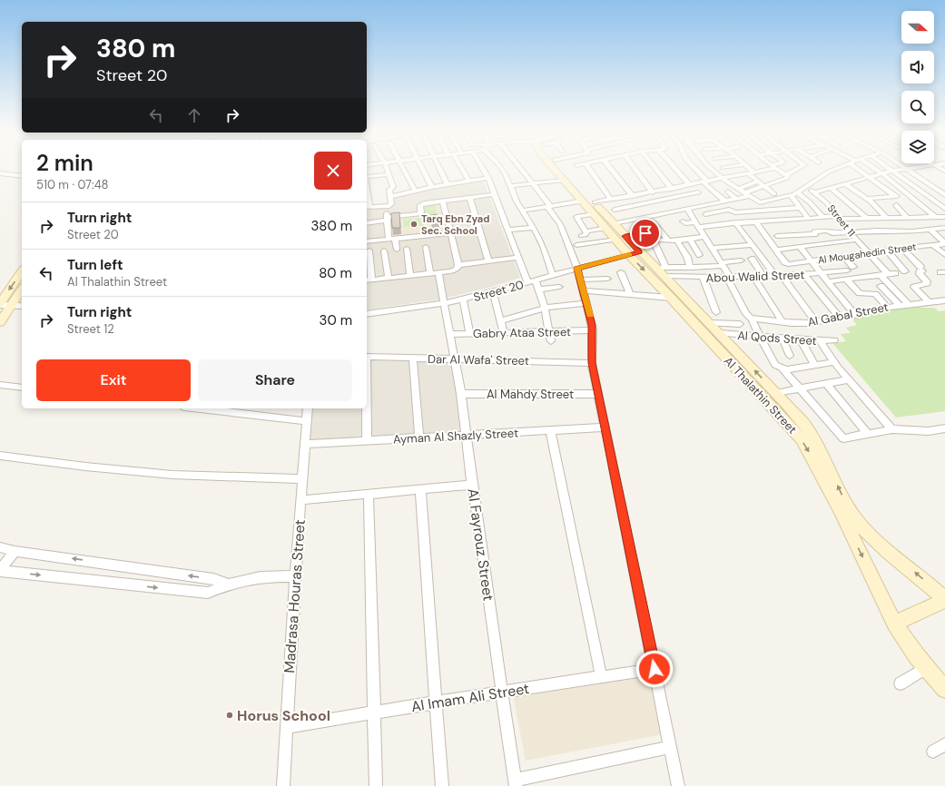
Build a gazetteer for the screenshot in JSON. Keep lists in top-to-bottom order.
{
  "streets": {
    "street": [
      "Street 11",
      "Al Mougahedin Street",
      "Abou Walid Street",
      "Street 20",
      "Al Gabal Street",
      "Gabry Ataa Street",
      "Al Qods Street",
      "Dar Al Wafa' Street",
      "Al Mahdy Street",
      "Al Thalathin Street",
      "Ayman Al Shazly Street",
      "Al Fayrouz Street",
      "Madrasa Houras Street",
      "Al Imam Ali Street"
    ]
  },
  "crossings": [
    ["Street 11", "Al Mougahedin Street"],
    ["Street 11", "Al Gabal Street"],
    ["Abou Walid Street", "Al Thalathin Street"],
    ["Street 20", "Al Thalathin Street"],
    ["Street 20", "Al Fayrouz Street"],
    ["Gabry Ataa Street", "Al Fayrouz Street"],
    ["Al Qods Street", "Al Thalathin Street"],
    ["Dar Al Wafa' Street", "Al Fayrouz Street"],
    ["Al Mahdy Street", "Al Fayrouz Street"],
    ["Ayman Al Shazly Street", "Al Fayrouz Street"],
    ["Ayman Al Shazly Street", "Madrasa Houras Street"],
    ["Al Fayrouz Street", "Al Imam Ali Street"],
    ["Madrasa Houras Street", "Al Imam Ali Street"]
  ],
  "places": ["Tarq Ebn Zyad Sec. School", "Horus School"],
  "north": "right",
  "page": {
    "turn": ["380 m", "Street 20"],
    "heading": ["2 min", "510 m · 07:48"],
    "list": [
      {
        "name": "Turn right",
        "note": "Street 20",
        "value": "380 m"
      },
      {
        "name": "Turn left",
        "note": "Al Thalathin Street",
        "value": "80 m"
      },
      {
        "name": "Turn right",
        "note": "Street 12",
        "value": "30 m"
      }
    ],
    "buttons": ["Exit", "Share"]
  }
}
